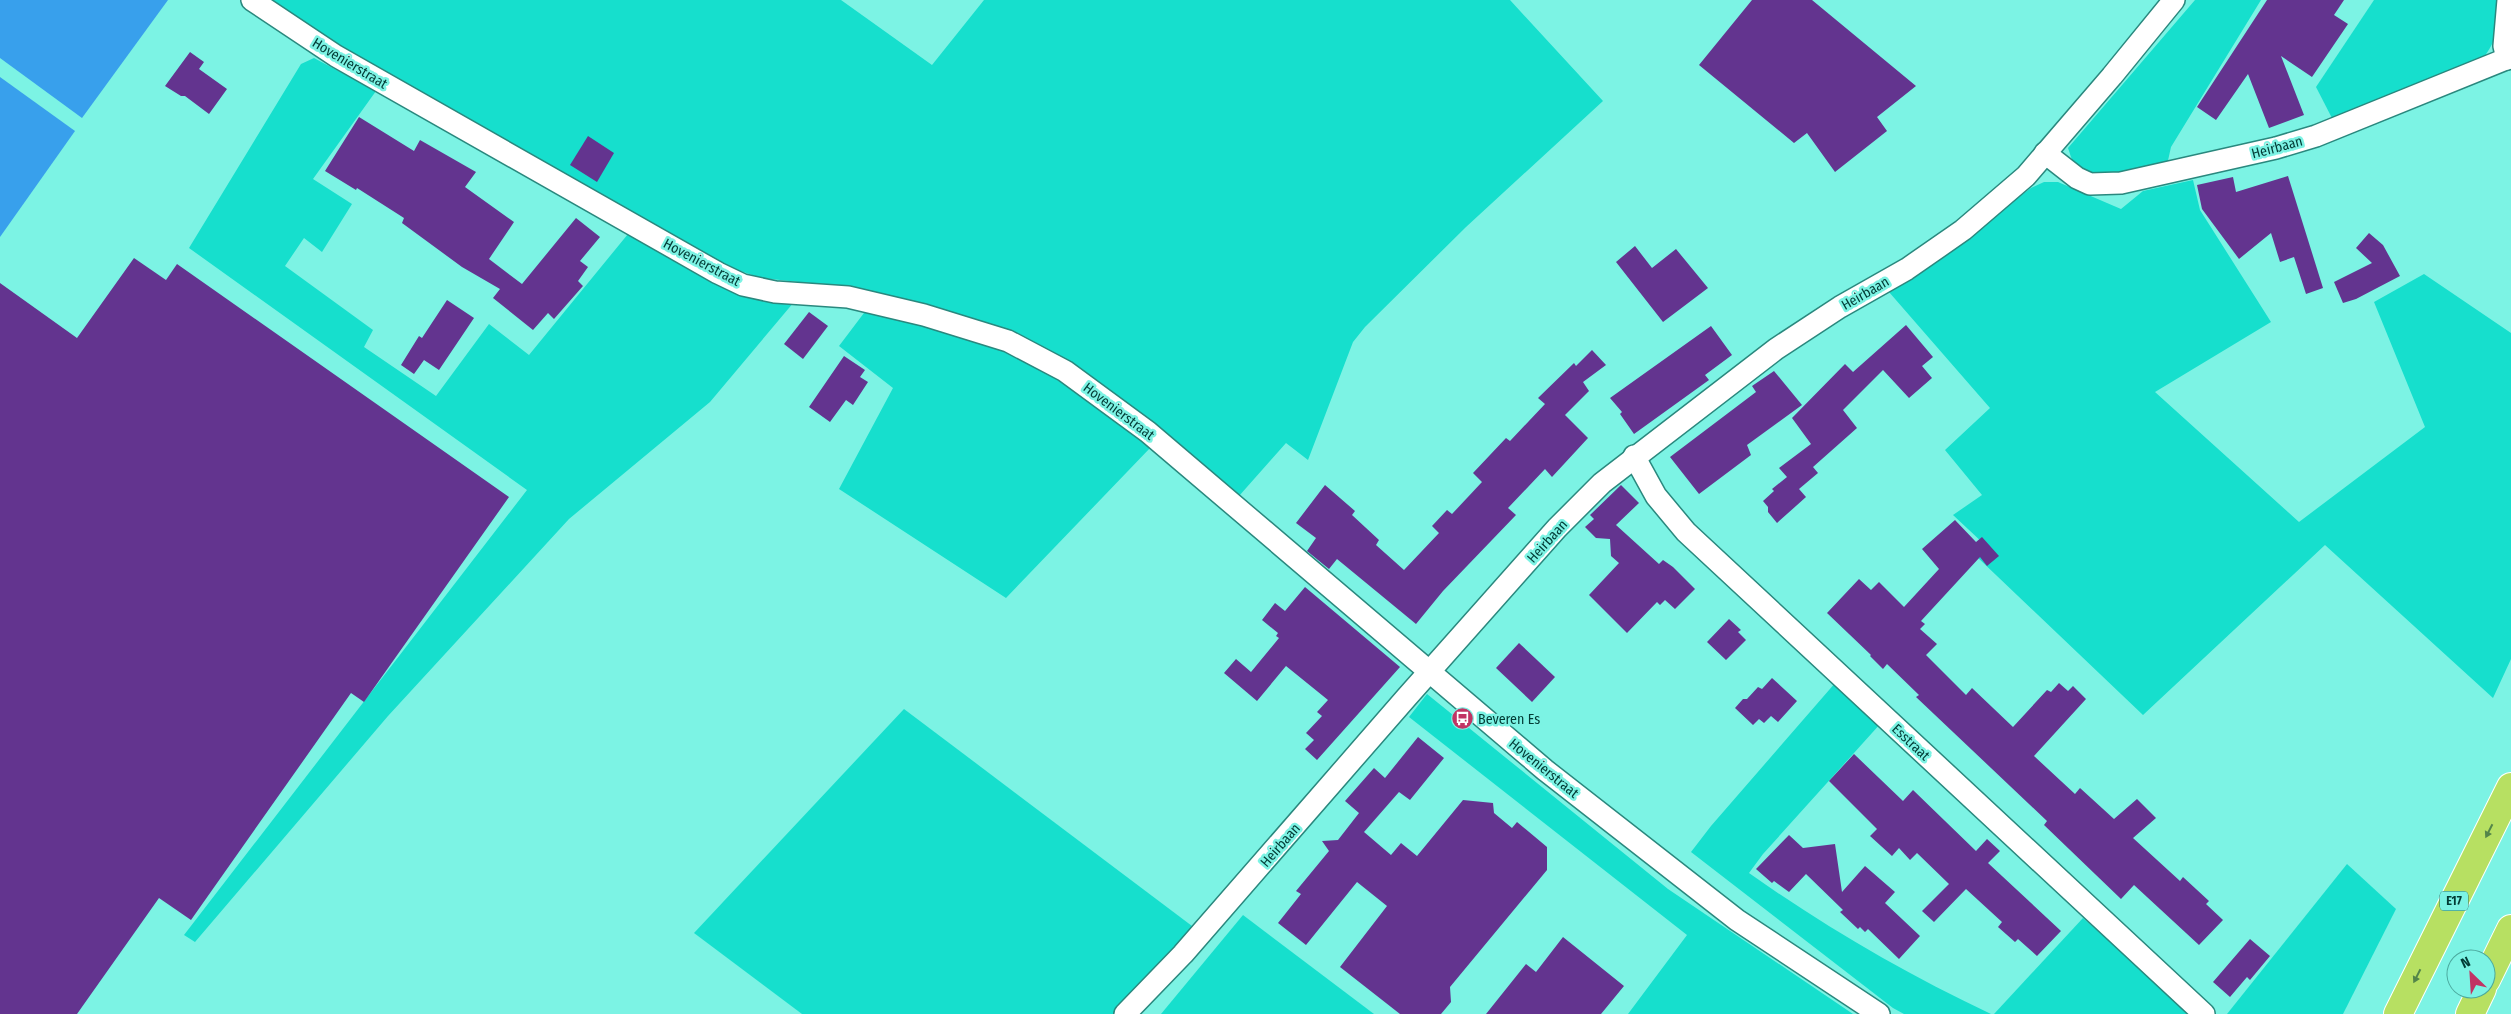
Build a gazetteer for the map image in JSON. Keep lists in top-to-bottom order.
{
  "streets": {
    "highway": ["E17"],
    "street": ["Hovenierstraat", "Heirbaan", "Esstraat"]
  },
  "crossings": [
    ["Hovenierstraat", "Heirbaan"],
    ["Heirbaan", "Esstraat"]
  ],
  "places": {
    "bus stop": ["Beveren Es"]
  },
  "north": "top left"
}
